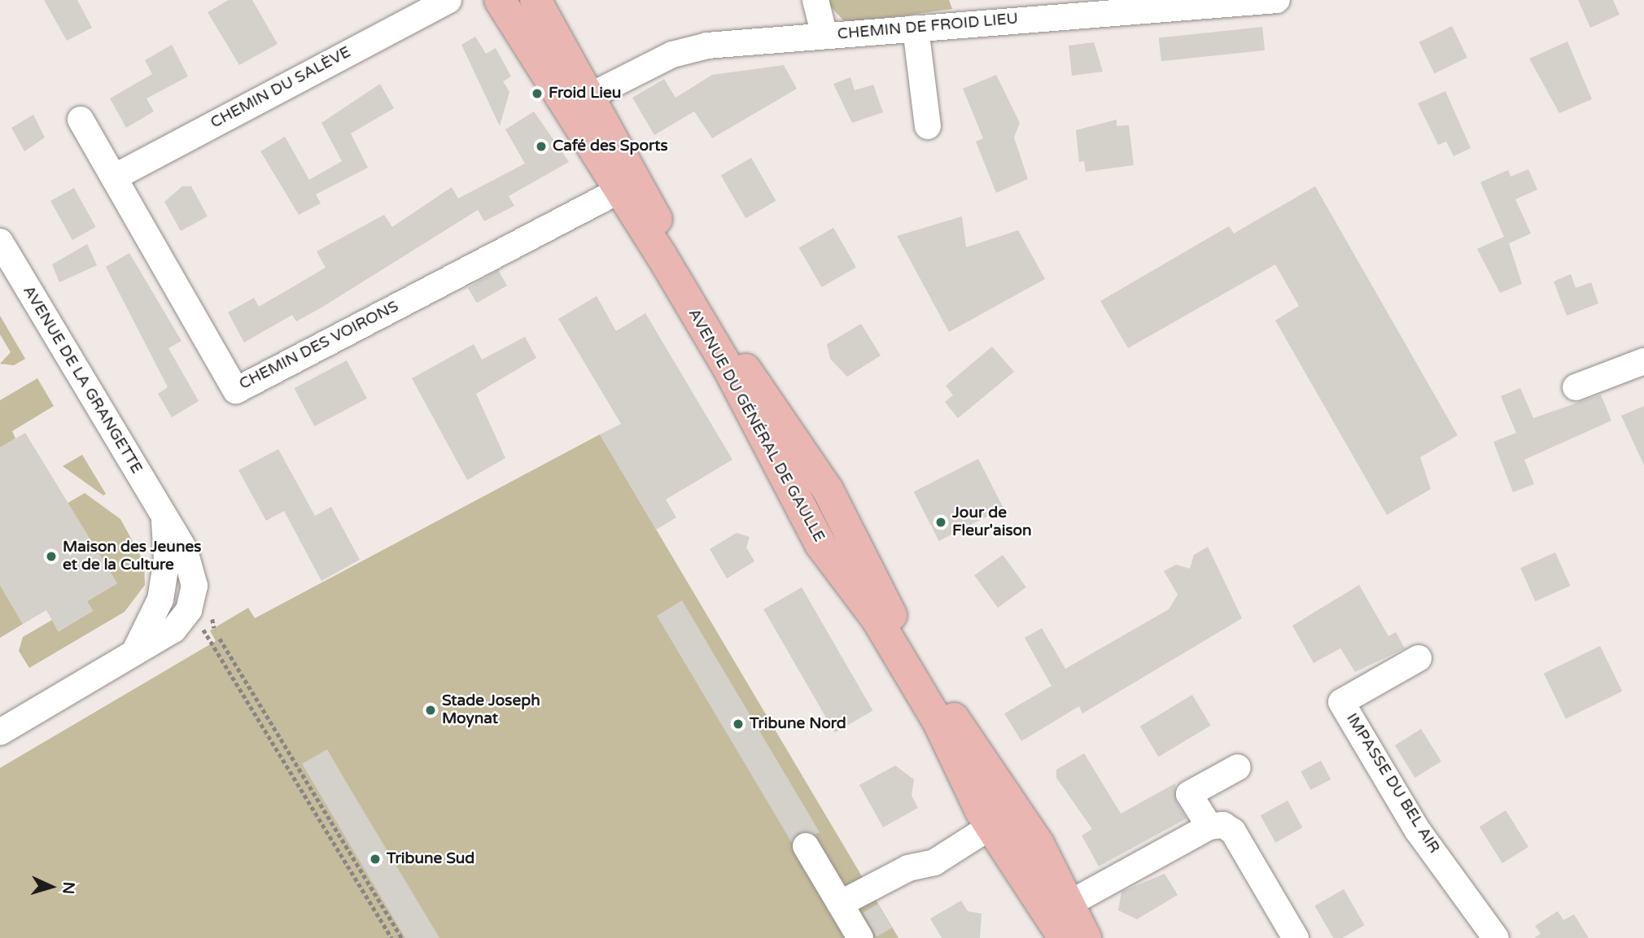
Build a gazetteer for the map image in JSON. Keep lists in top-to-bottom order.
{
  "streets": {
    "main road": ["AVENUE DU GÉNÉRAL DE GAULLE"],
    "street": [
      "CHEMIN DE FROID LIEU",
      "CHEMIN DU SALÈVE",
      "CHEMIN DES VOIRONS",
      "AVENUE DE LA GRANGETTE",
      "IMPASSE DU BEL AIR"
    ]
  },
  "crossings": [
    ["CHEMIN DE FROID LIEU", "AVENUE DU GÉNÉRAL DE GAULLE"],
    ["CHEMIN DU SALÈVE", "CHEMIN DES VOIRONS"],
    ["CHEMIN DES VOIRONS", "AVENUE DU GÉNÉRAL DE GAULLE"]
  ],
  "places": [
    "Froid Lieu",
    "Café des Sports",
    "Jour de Fleur'aison",
    "Maison des Jeunes et de la Culture",
    "Stade Joseph Moynat",
    "Tribune Nord",
    "Tribune Sud"
  ],
  "north": "right"
}
